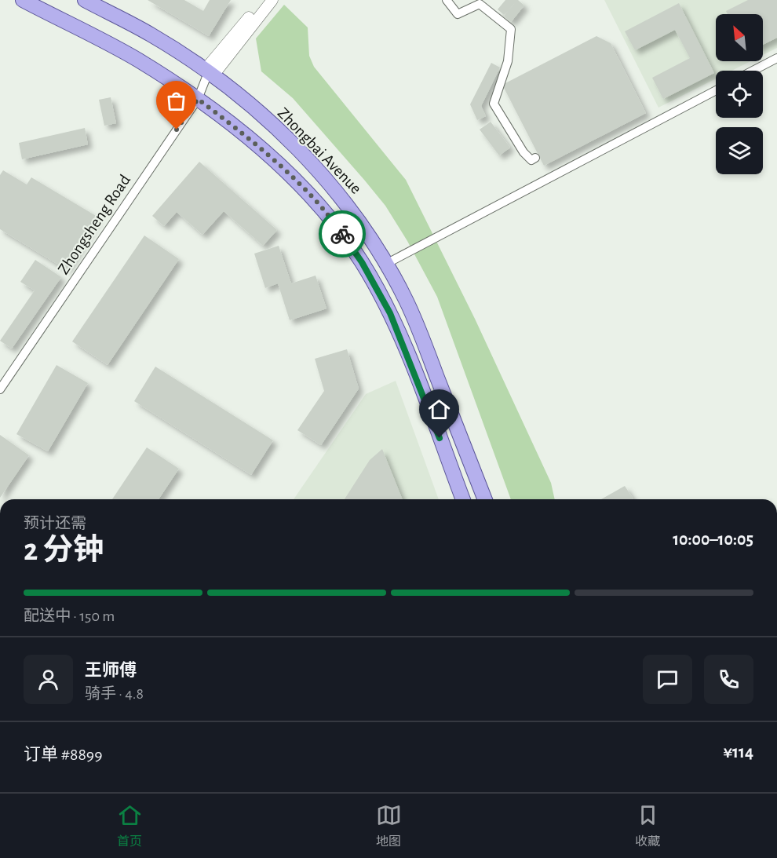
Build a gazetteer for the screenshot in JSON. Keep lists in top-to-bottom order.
{
  "streets": {
    "main road": ["Zhongbai Avenue"],
    "street": ["Zhongsheng Road"]
  },
  "crossings": [
    ["Zhongbai Avenue", "Zhongsheng Road"]
  ],
  "north": "top left",
  "page": {
    "heading": ["2 分钟", "预计还需", "10:00–10:05"],
    "panel": [
      "王师傅",
      "骑手 · 4.8",
      "订单 #8899",
      "¥114"
    ],
    "bar": "配送中 · 150 m",
    "tabs": ["首页", "地图", "收藏"]
  }
}
